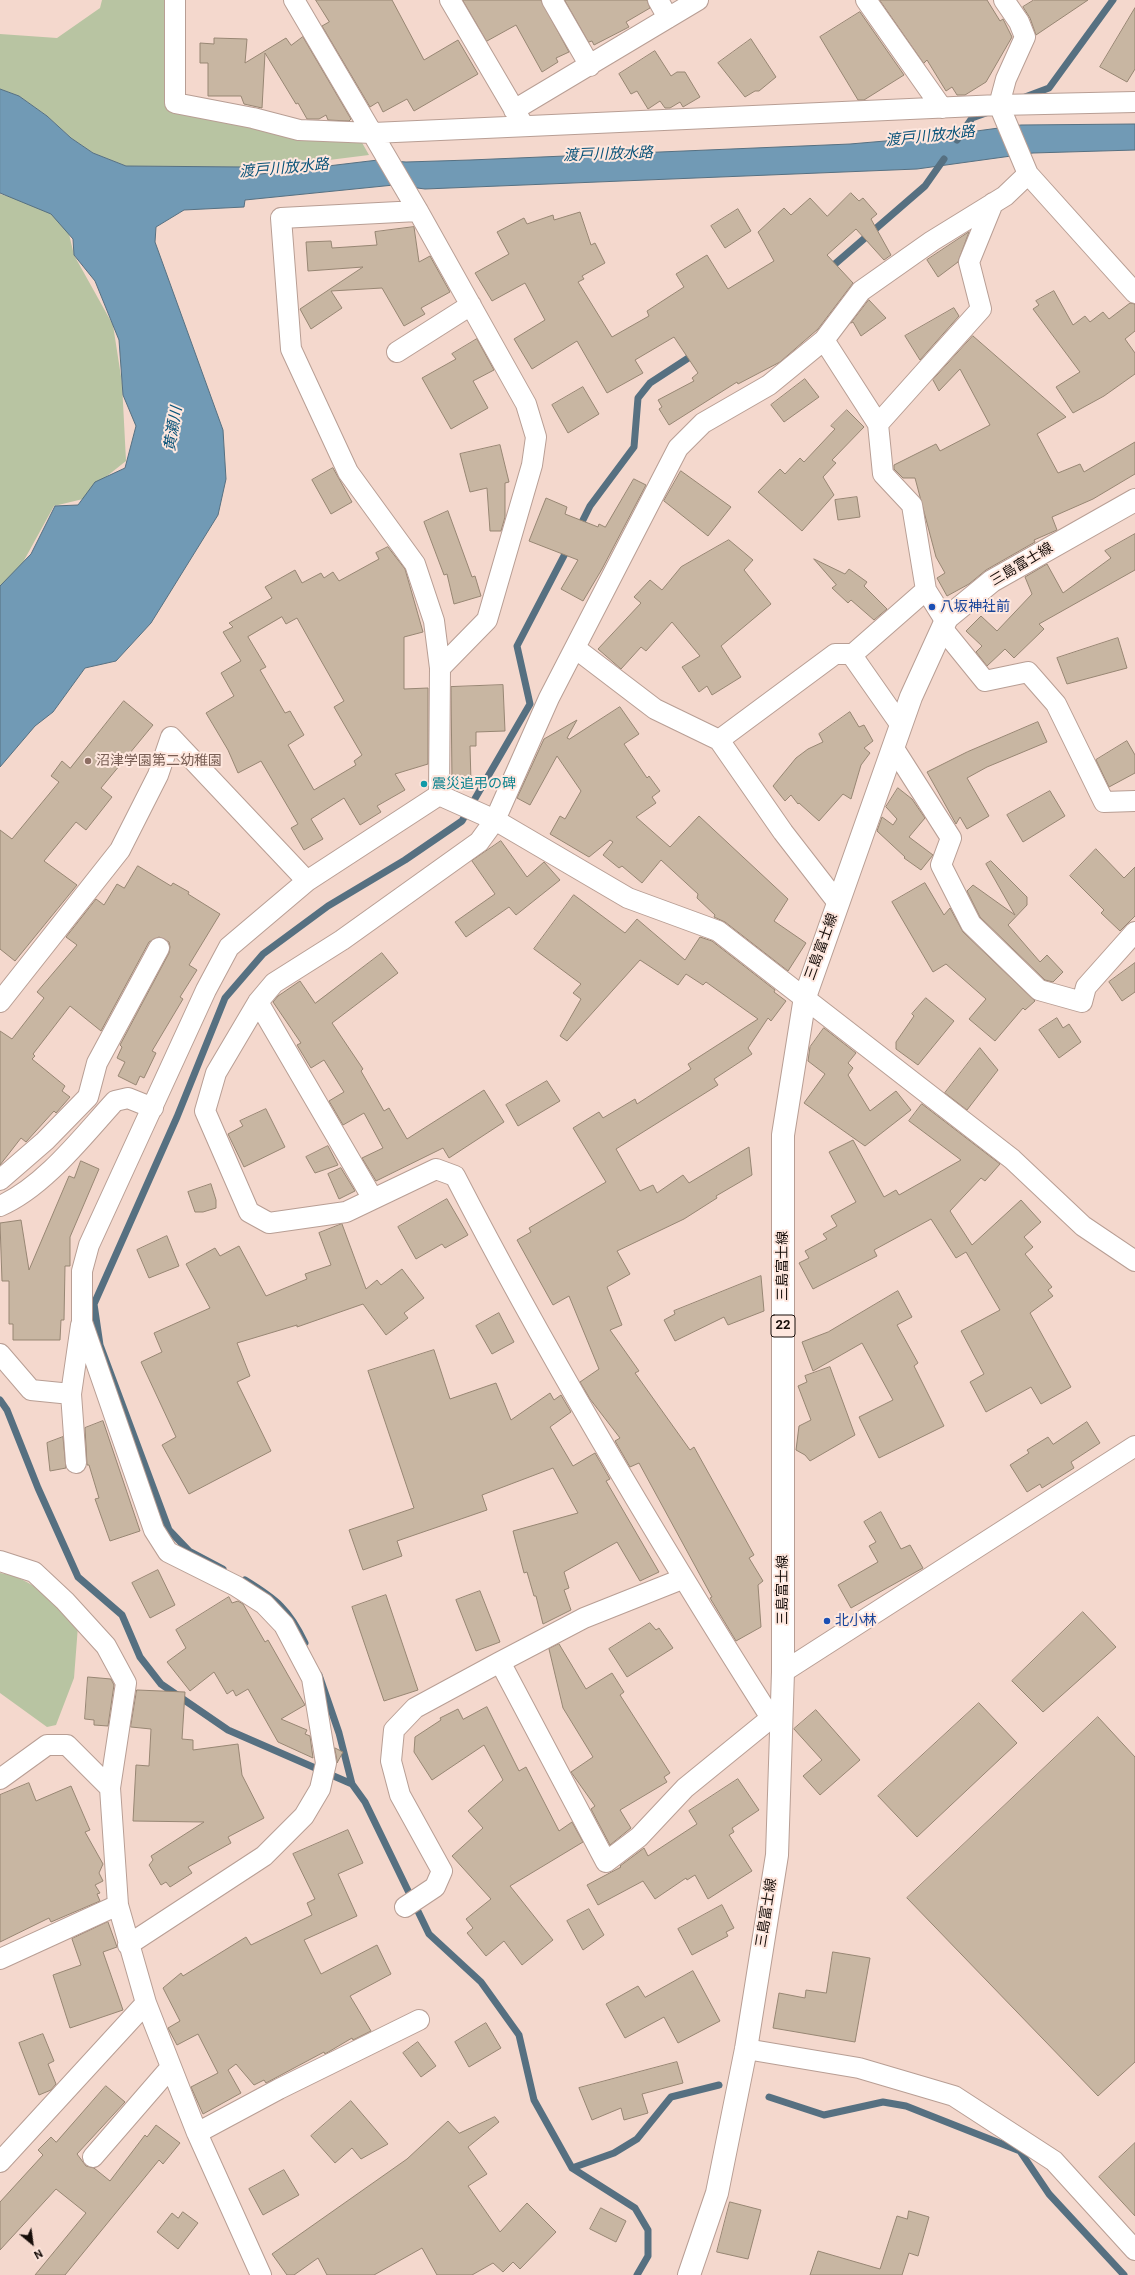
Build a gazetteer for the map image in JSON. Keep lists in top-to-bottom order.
{
  "streets": {
    "main road": ["三島富士線", "22"]
  },
  "water": ["渡戸川放水路", "黄瀬川"],
  "places": [
    "八坂神社前",
    "沼津学園第二幼稚園",
    "震災追弔の碑",
    "北小林"
  ],
  "north": "bottom right"
}
